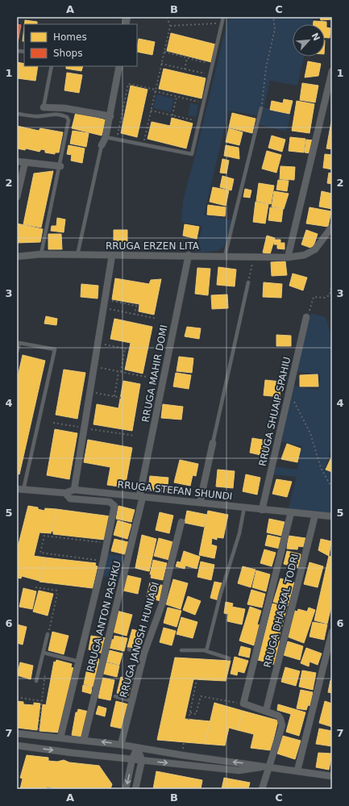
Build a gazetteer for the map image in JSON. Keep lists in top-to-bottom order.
{
  "streets": {
    "street": [
      "RRUGA ERZEN LITA",
      "RRUGA MAHIR DOMI",
      "RRUGA SHUAIP SPAHIU",
      "RRUGA STEFAN SHUNDI",
      "RRUGA DHASKAL TODRI",
      "RRUGA ANTON PASHKU",
      "RRUGA JANOSH HUNIADI"
    ]
  },
  "crossings": [
    ["RRUGA ERZEN LITA", "RRUGA MAHIR DOMI"],
    ["RRUGA MAHIR DOMI", "RRUGA STEFAN SHUNDI"],
    ["RRUGA MAHIR DOMI", "RRUGA ANTON PASHKU"],
    ["RRUGA SHUAIP SPAHIU", "RRUGA STEFAN SHUNDI"],
    ["RRUGA STEFAN SHUNDI", "RRUGA DHASKAL TODRI"],
    ["RRUGA STEFAN SHUNDI", "RRUGA ANTON PASHKU"]
  ],
  "legend": ["Homes", "Shops"],
  "north": "top right",
  "grid": {
    "columns": ["A", "B", "C"],
    "rows": [
      "1",
      "2",
      "3",
      "4",
      "5",
      "6",
      "7"
    ]
  }
}
